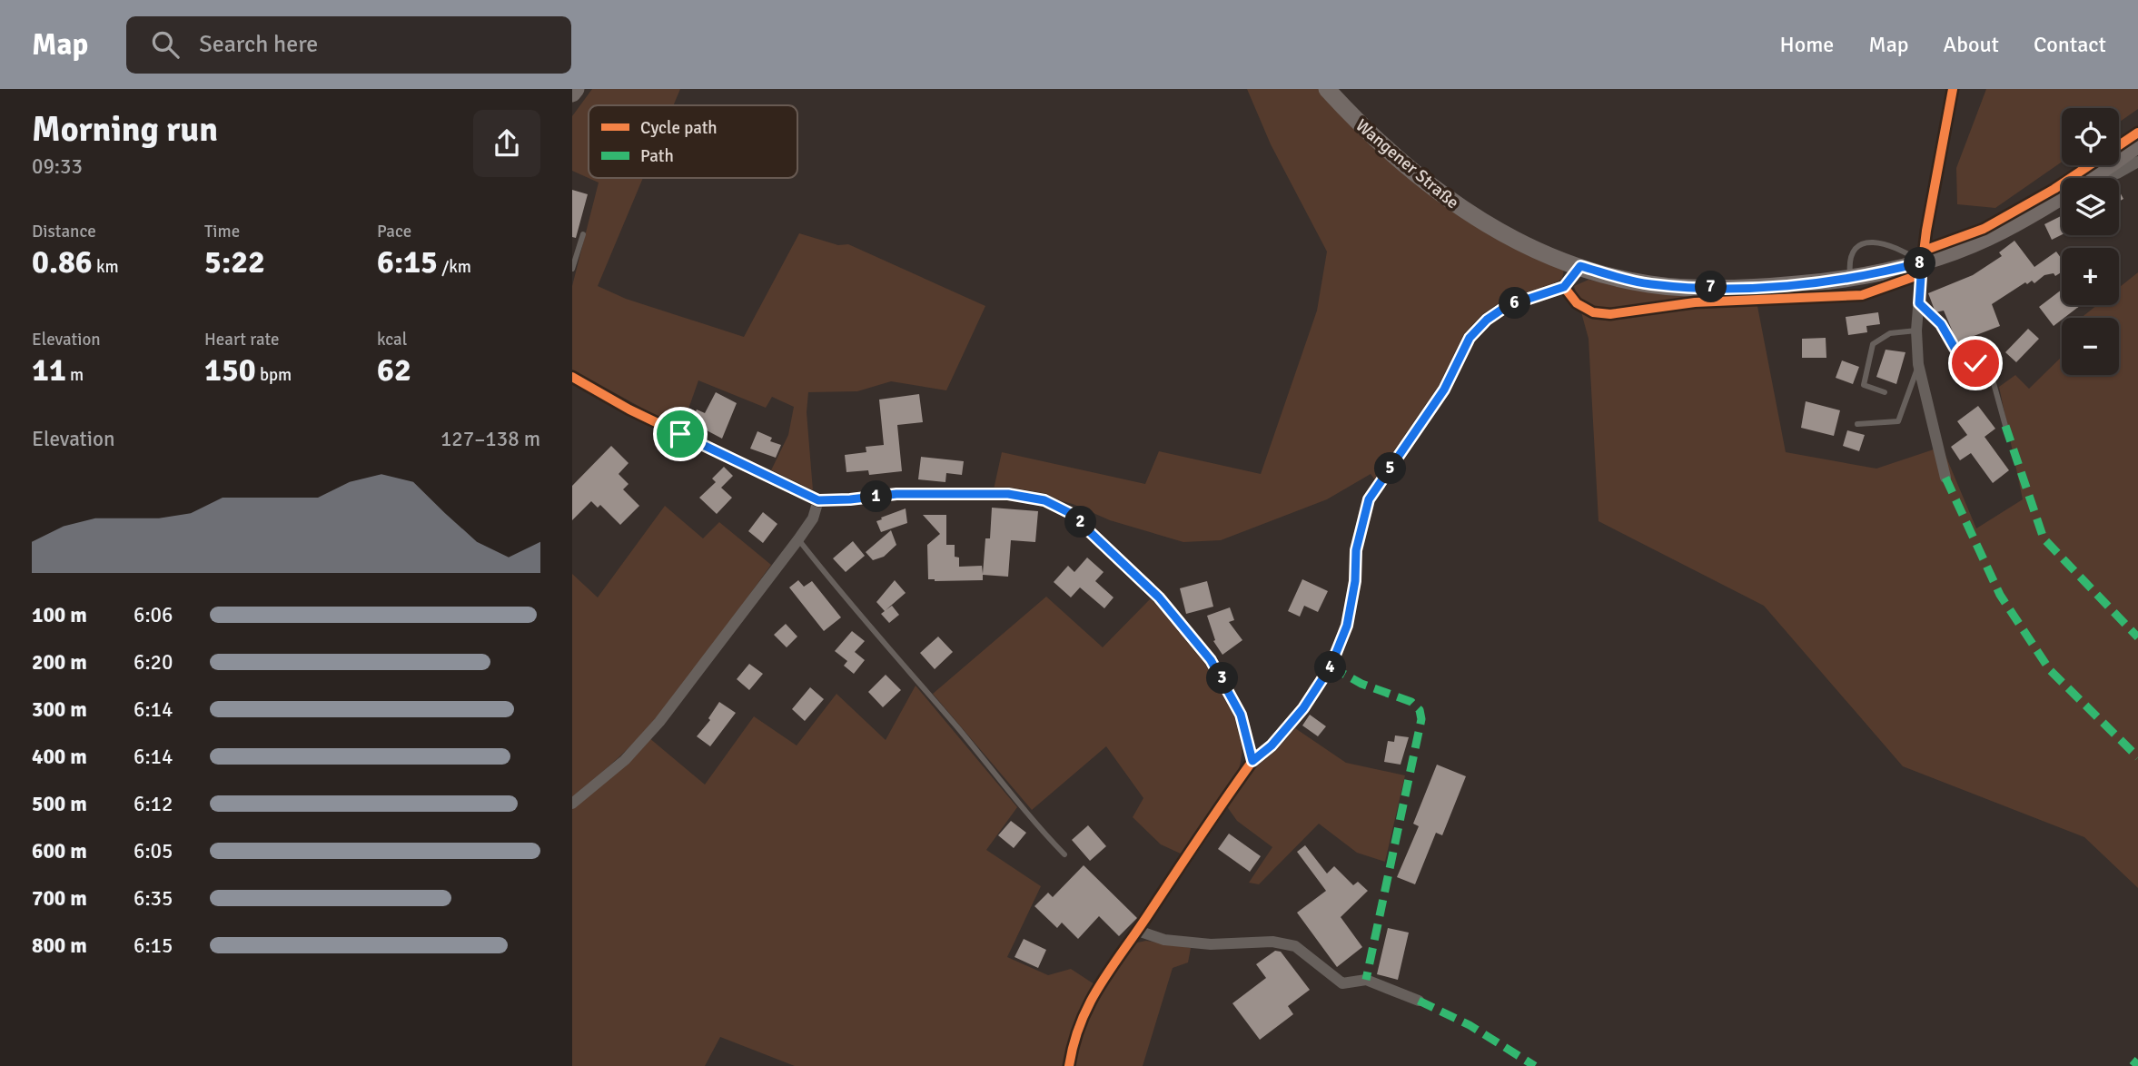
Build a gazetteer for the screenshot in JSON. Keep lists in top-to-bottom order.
{
  "streets": {
    "main road": ["Wangener Straße"]
  },
  "legend": ["Cycle path", "Path"],
  "page": {
    "header": "Map",
    "search": "Search here",
    "nav": [
      "Home",
      "Map",
      "About",
      "Contact"
    ],
    "heading": ["Morning run", "09:33"],
    "map_buttons": ["+", "−"],
    "stats": [
      ["Distance", "0.86 km"],
      ["Time", "5:22"],
      ["Pace", "6:15 /km"],
      ["Elevation", "11 m"],
      ["Heart rate", "150 bpm"],
      ["kcal", "62"]
    ],
    "pins": [
      "8",
      "7",
      "6",
      "5",
      "1",
      "2",
      "4",
      "3"
    ],
    "chart": ["Elevation", "127–138 m"],
    "list": [
      {
        "name": "100 m",
        "note": "6:06"
      },
      {
        "name": "200 m",
        "note": "6:20"
      },
      {
        "name": "300 m",
        "note": "6:14"
      },
      {
        "name": "400 m",
        "note": "6:14"
      },
      {
        "name": "500 m",
        "note": "6:12"
      },
      {
        "name": "600 m",
        "note": "6:05"
      },
      {
        "name": "700 m",
        "note": "6:35"
      },
      {
        "name": "800 m",
        "note": "6:15"
      }
    ]
  }
}
